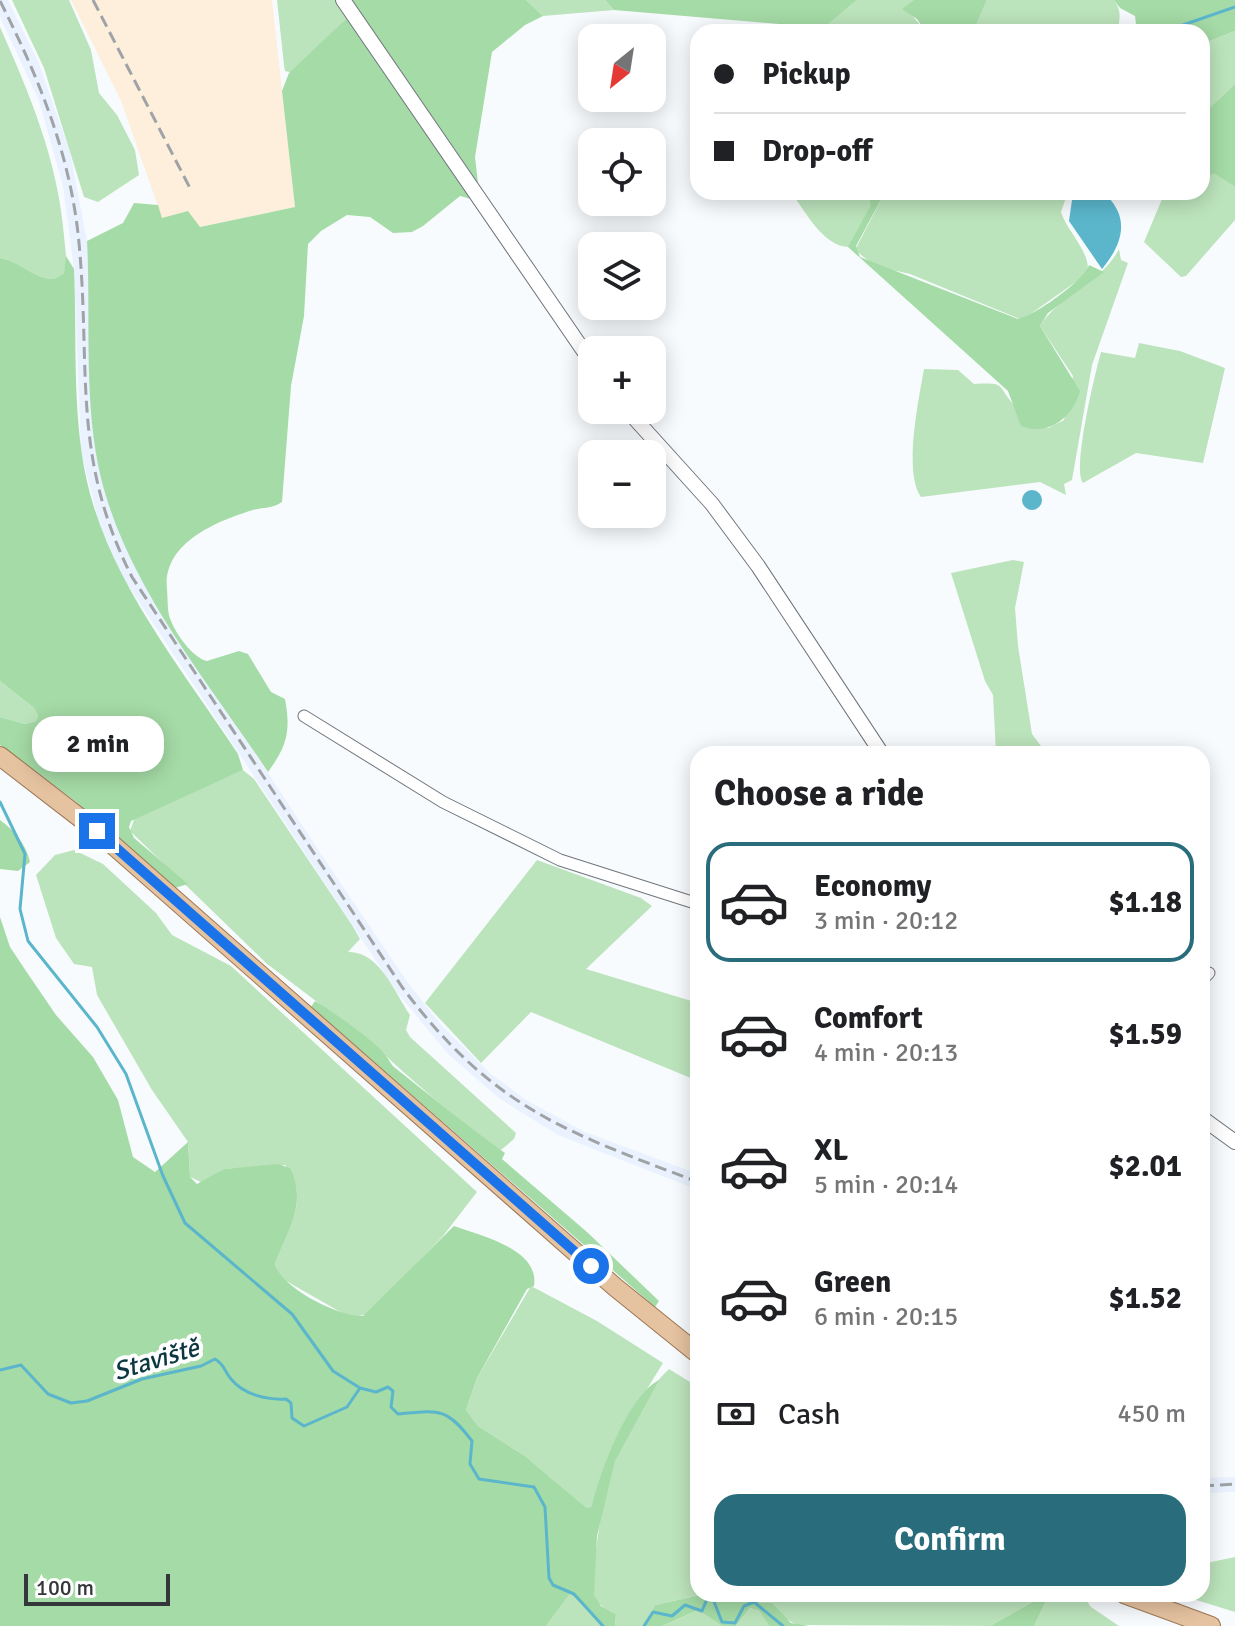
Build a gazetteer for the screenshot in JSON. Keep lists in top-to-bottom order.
{
  "water": ["Staviště"],
  "scale_bar": "100 m",
  "north": "bottom left",
  "page": {
    "map_buttons": ["+", "−"],
    "banner": ["Pickup", "Drop-off"],
    "bubble": "2 min",
    "heading": "Choose a ride",
    "list": [
      {
        "name": "Economy",
        "note": "3 min · 20:12",
        "value": "$1.18"
      },
      {
        "name": "Comfort",
        "note": "4 min · 20:13",
        "value": "$1.59"
      },
      {
        "name": "XL",
        "note": "5 min · 20:14",
        "value": "$2.01"
      },
      {
        "name": "Green",
        "note": "6 min · 20:15",
        "value": "$1.52"
      }
    ],
    "pay": ["Cash", "450 m"],
    "buttons": "Confirm",
    "scale": "100 m"
  }
}
